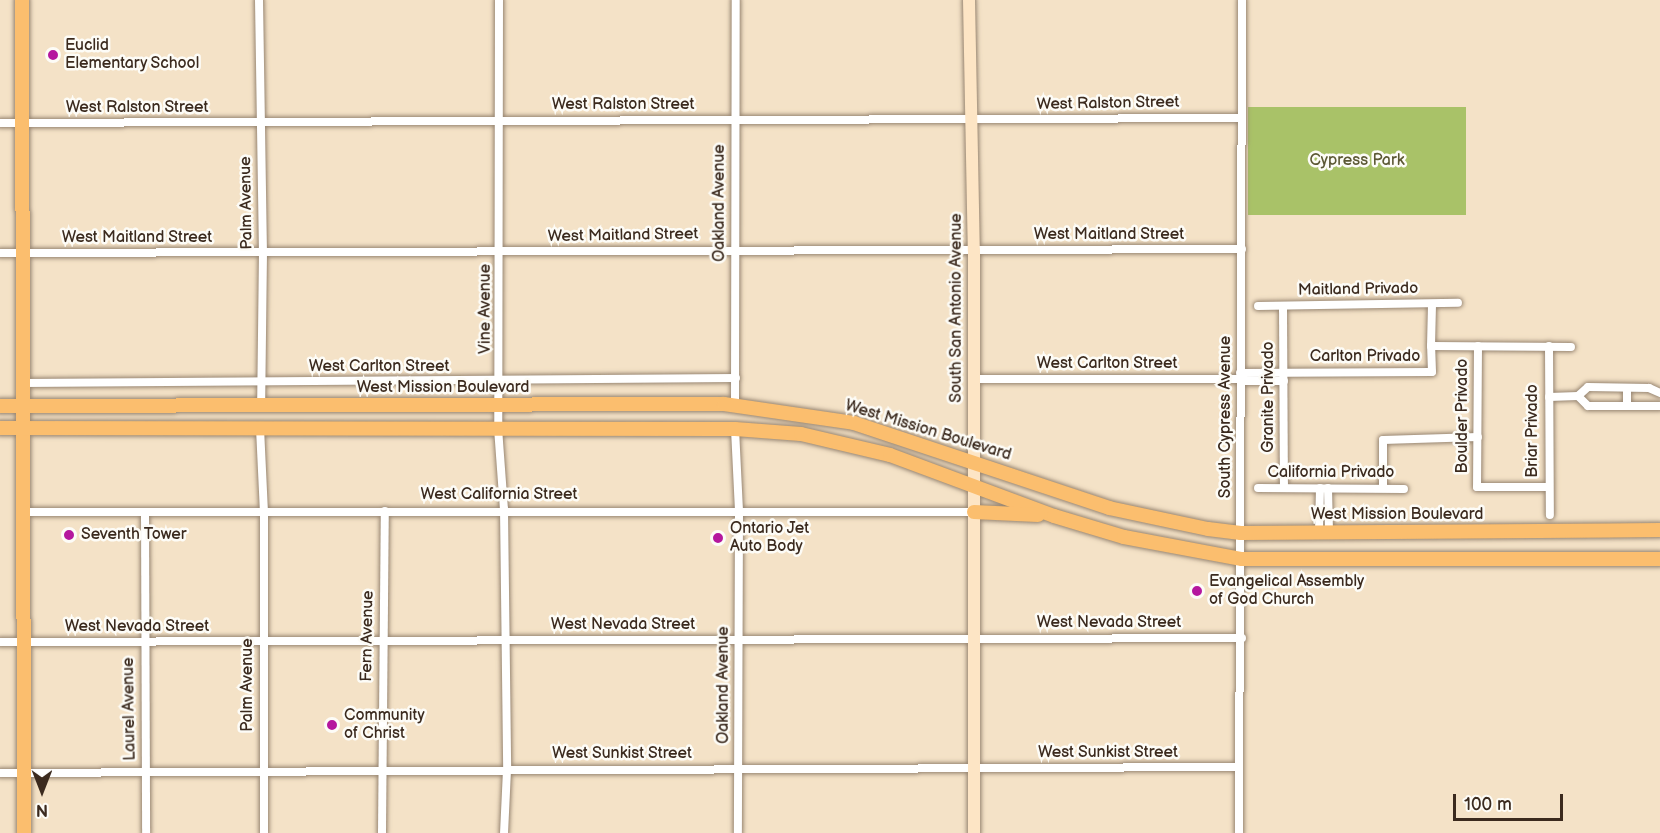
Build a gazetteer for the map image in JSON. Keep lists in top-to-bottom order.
{
  "streets": {
    "main road": ["West Mission Boulevard"],
    "street": [
      "West Ralston Street",
      "Palm Avenue",
      "Oakland Avenue",
      "West Maitland Street",
      "Maitland Privado",
      "South San Antonio Avenue",
      "Vine Avenue",
      "Carlton Privado",
      "West Carlton Street",
      "Granite Privado",
      "Boulder Privado",
      "South Cypress Avenue",
      "Briar Privado",
      "California Privado",
      "West California Street",
      "West Nevada Street",
      "Fern Avenue",
      "Laurel Avenue",
      "West Sunkist Street"
    ]
  },
  "crossings": [
    ["West Ralston Street", "Palm Avenue"],
    ["West Ralston Street", "Oakland Avenue"],
    ["West Ralston Street", "South San Antonio Avenue"],
    ["West Ralston Street", "Vine Avenue"],
    ["West Ralston Street", "South Cypress Avenue"],
    ["Palm Avenue", "West Maitland Street"],
    ["Palm Avenue", "West Carlton Street"],
    ["Palm Avenue", "West Mission Boulevard"],
    ["Palm Avenue", "West California Street"],
    ["Palm Avenue", "West Nevada Street"],
    ["Palm Avenue", "West Sunkist Street"],
    ["Oakland Avenue", "West Maitland Street"],
    ["Oakland Avenue", "West Carlton Street"],
    ["Oakland Avenue", "West Mission Boulevard"],
    ["Oakland Avenue", "West California Street"],
    ["Oakland Avenue", "West Nevada Street"],
    ["Oakland Avenue", "West Sunkist Street"],
    ["West Maitland Street", "South San Antonio Avenue"],
    ["West Maitland Street", "Vine Avenue"],
    ["West Maitland Street", "South Cypress Avenue"],
    ["Maitland Privado", "Granite Privado"],
    ["South San Antonio Avenue", "West Carlton Street"],
    ["South San Antonio Avenue", "West Mission Boulevard"],
    ["South San Antonio Avenue", "West California Street"],
    ["South San Antonio Avenue", "West Nevada Street"],
    ["South San Antonio Avenue", "West Sunkist Street"],
    ["Vine Avenue", "West Carlton Street"],
    ["Vine Avenue", "West Mission Boulevard"],
    ["Vine Avenue", "West California Street"],
    ["Vine Avenue", "West Nevada Street"],
    ["Vine Avenue", "West Sunkist Street"],
    ["Carlton Privado", "West Carlton Street"],
    ["Carlton Privado", "Granite Privado"],
    ["Carlton Privado", "Boulder Privado"],
    ["Carlton Privado", "South Cypress Avenue"],
    ["Carlton Privado", "Briar Privado"],
    ["West Carlton Street", "South Cypress Avenue"],
    ["West Mission Boulevard", "South Cypress Avenue"],
    ["Granite Privado", "California Privado"],
    ["Boulder Privado", "Briar Privado"],
    ["Boulder Privado", "California Privado"],
    ["South Cypress Avenue", "West Nevada Street"],
    ["South Cypress Avenue", "West Sunkist Street"],
    ["West California Street", "Fern Avenue"],
    ["West California Street", "Laurel Avenue"],
    ["West Nevada Street", "Fern Avenue"],
    ["West Nevada Street", "Laurel Avenue"],
    ["Fern Avenue", "West Sunkist Street"],
    ["Laurel Avenue", "West Sunkist Street"]
  ],
  "parks": ["Cypress Park"],
  "places": [
    "Euclid Elementary School",
    "Seventh Tower",
    "Ontario Jet Auto Body",
    "Evangelical Assembly of God Church",
    "Community of Christ"
  ],
  "scale_bar": "100 m",
  "north": "bottom"
}
